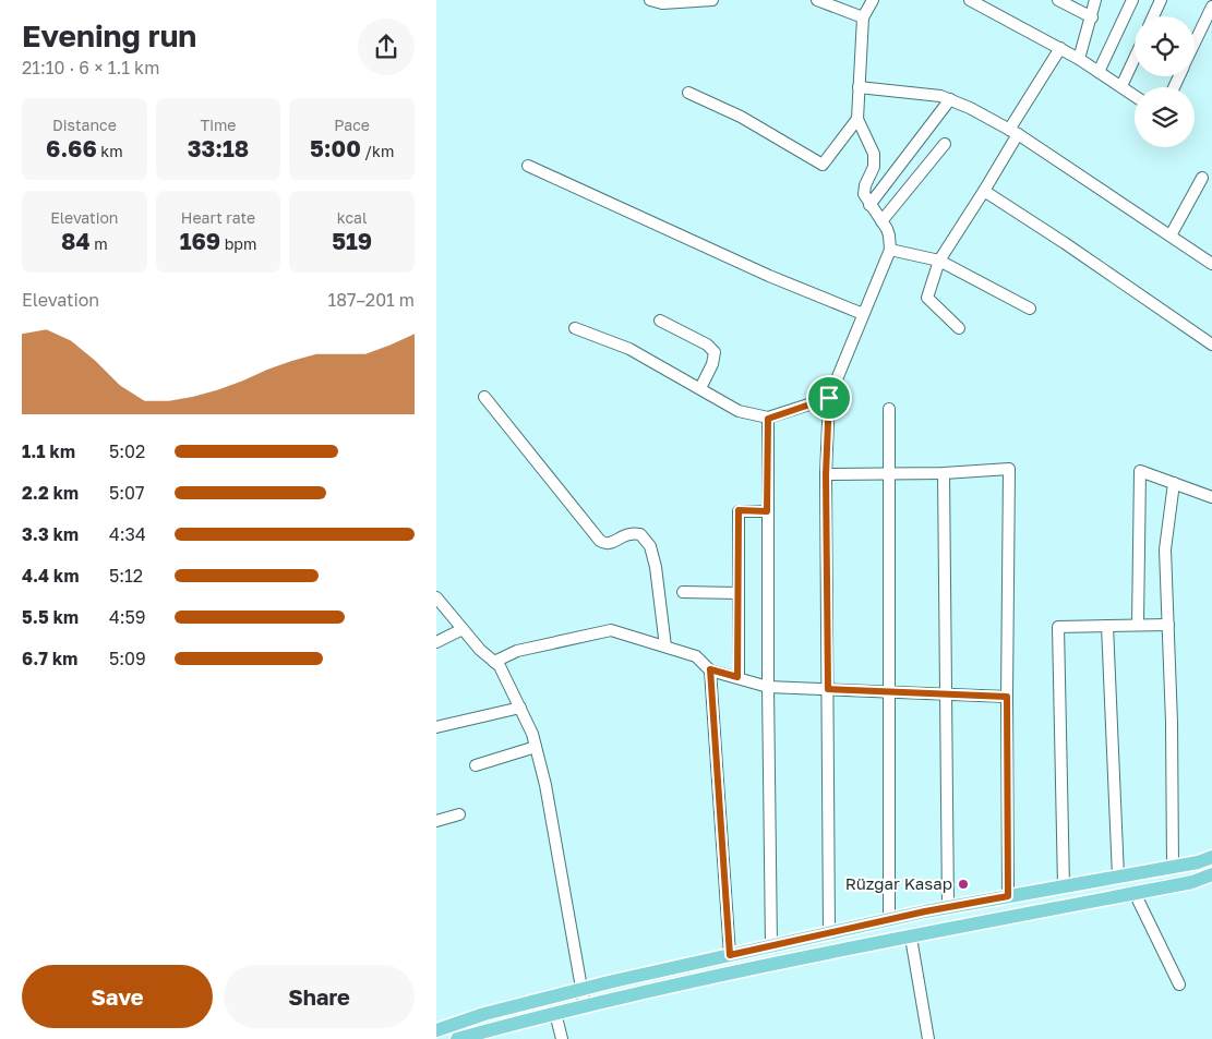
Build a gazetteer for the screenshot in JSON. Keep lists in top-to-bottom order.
{
  "places": ["Rüzgar Kasap"],
  "page": {
    "heading": ["Evening run", "21:10 · 6 × 1.1 km"],
    "stats": [
      ["Distance", "6.66 km"],
      ["Time", "33:18"],
      ["Pace", "5:00 /km"],
      ["Elevation", "84 m"],
      ["Heart rate", "169 bpm"],
      ["kcal", "519"]
    ],
    "chart": ["Elevation", "187–201 m"],
    "list": [
      {
        "name": "1.1 km",
        "note": "5:02"
      },
      {
        "name": "2.2 km",
        "note": "5:07"
      },
      {
        "name": "3.3 km",
        "note": "4:34"
      },
      {
        "name": "4.4 km",
        "note": "5:12"
      },
      {
        "name": "5.5 km",
        "note": "4:59"
      },
      {
        "name": "6.7 km",
        "note": "5:09"
      }
    ],
    "buttons": ["Save", "Share"]
  }
}
